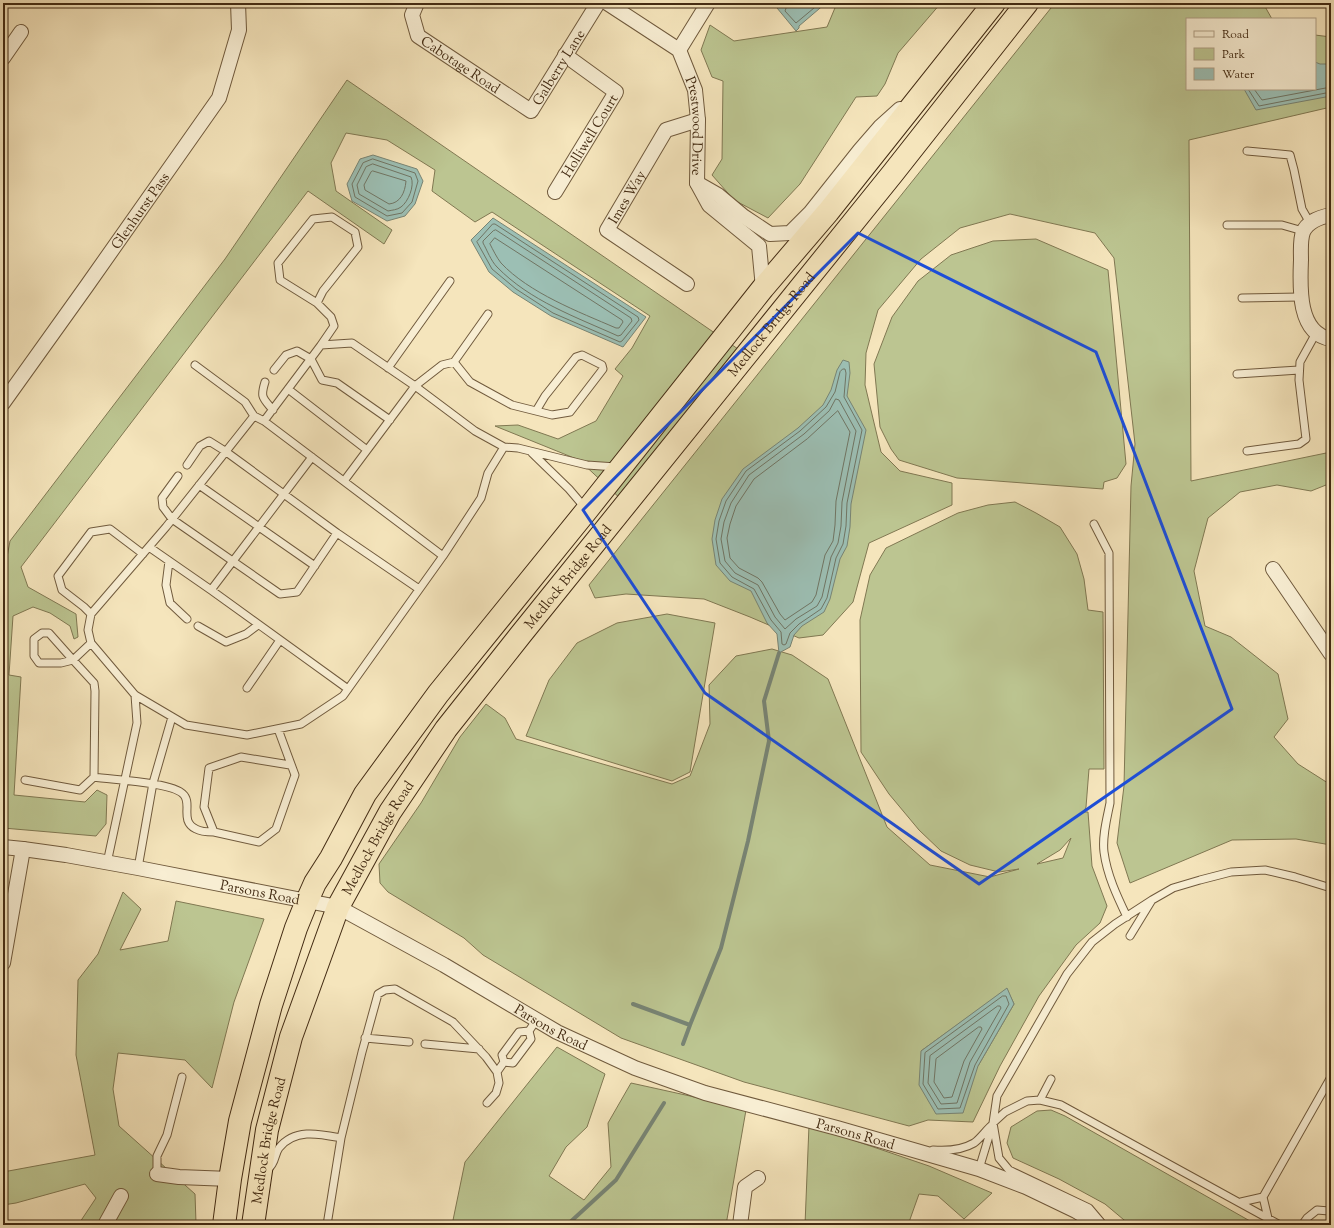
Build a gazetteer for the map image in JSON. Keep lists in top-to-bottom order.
{
  "streets": {
    "highway": ["Medlock Bridge Road"],
    "street": [
      "Cabotage Road",
      "Galberry Lane",
      "Prestwood Drive",
      "Holliwell Court",
      "Imes Way",
      "Glenhurst Pass",
      "Parsons Road"
    ]
  },
  "crossings": [
    ["Cabotage Road", "Galberry Lane"],
    ["Galberry Lane", "Holliwell Court"],
    ["Prestwood Drive", "Imes Way"],
    ["Prestwood Drive", "Medlock Bridge Road"],
    ["Medlock Bridge Road", "Parsons Road"]
  ],
  "legend": ["Road", "Park", "Water"]
}
